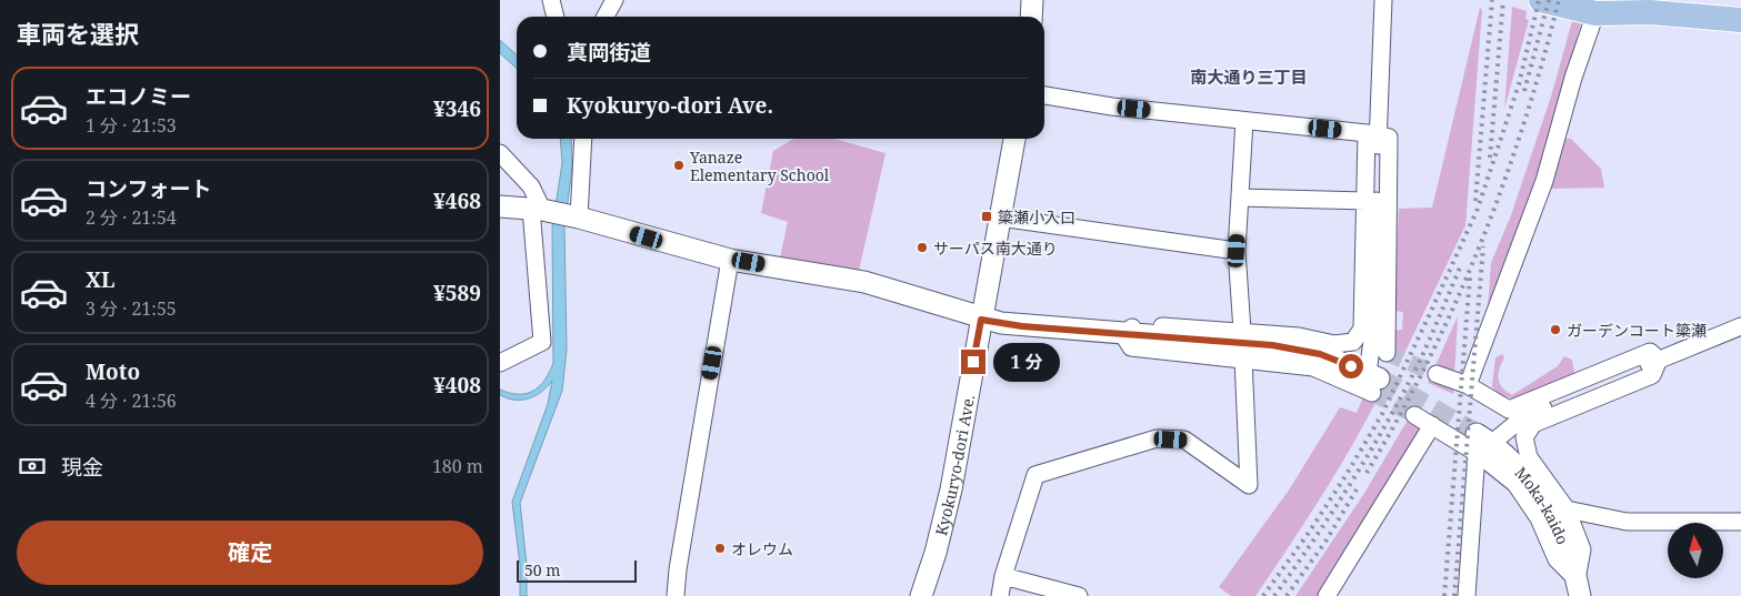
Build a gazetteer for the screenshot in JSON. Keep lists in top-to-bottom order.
{
  "streets": {
    "street": ["Kyokuryo-dori Ave.", "Moka-kaido"]
  },
  "districts": ["南大通り三丁目"],
  "places": {
    "other": [
      "Yanaze Elementary School",
      "サーパス南大通り",
      "ガーデンコート簗瀬",
      "オレウム"
    ],
    "transit": ["簗瀬小入口"]
  },
  "scale_bar": "50 m",
  "north": "top",
  "page": {
    "heading": "車両を選択",
    "banner": ["真岡街道", "Kyokuryo-dori Ave."],
    "list": [
      {
        "name": "エコノミー",
        "note": "1 分 · 21:53",
        "value": "¥346"
      },
      {
        "name": "コンフォート",
        "note": "2 分 · 21:54",
        "value": "¥468"
      },
      {
        "name": "XL",
        "note": "3 分 · 21:55",
        "value": "¥589"
      },
      {
        "name": "Moto",
        "note": "4 分 · 21:56",
        "value": "¥408"
      }
    ],
    "bubble": "1 分",
    "pay": ["現金", "180 m"],
    "buttons": "確定",
    "scale": "50 m"
  }
}
